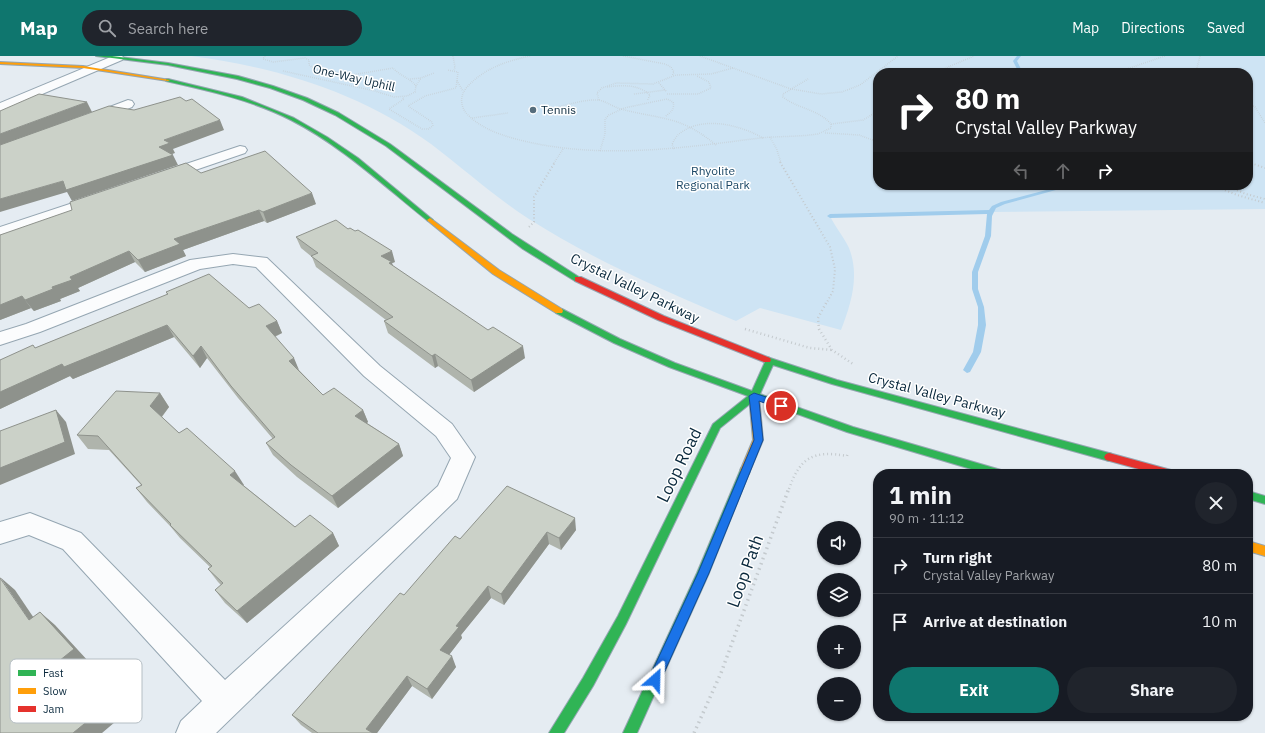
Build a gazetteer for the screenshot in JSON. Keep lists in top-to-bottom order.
{
  "streets": {
    "main road": ["Crystal Valley Parkway", "Loop Road"],
    "path": ["One-Way Uphill", "Loop Path"]
  },
  "parks": ["Rhyolite Regional Park"],
  "places": ["Tennis"],
  "legend": ["Fast", "Slow", "Jam"],
  "page": {
    "header": "Map",
    "search": "Search here",
    "nav": ["Map", "Directions", "Saved"],
    "turn": ["80 m", "Crystal Valley Parkway"],
    "heading": ["1 min", "90 m · 11:12"],
    "map_buttons": ["+", "−"],
    "list": [
      {
        "name": "Turn right",
        "note": "Crystal Valley Parkway",
        "value": "80 m"
      },
      {
        "name": "Arrive at destination",
        "value": "10 m"
      }
    ],
    "buttons": ["Exit", "Share"]
  }
}
